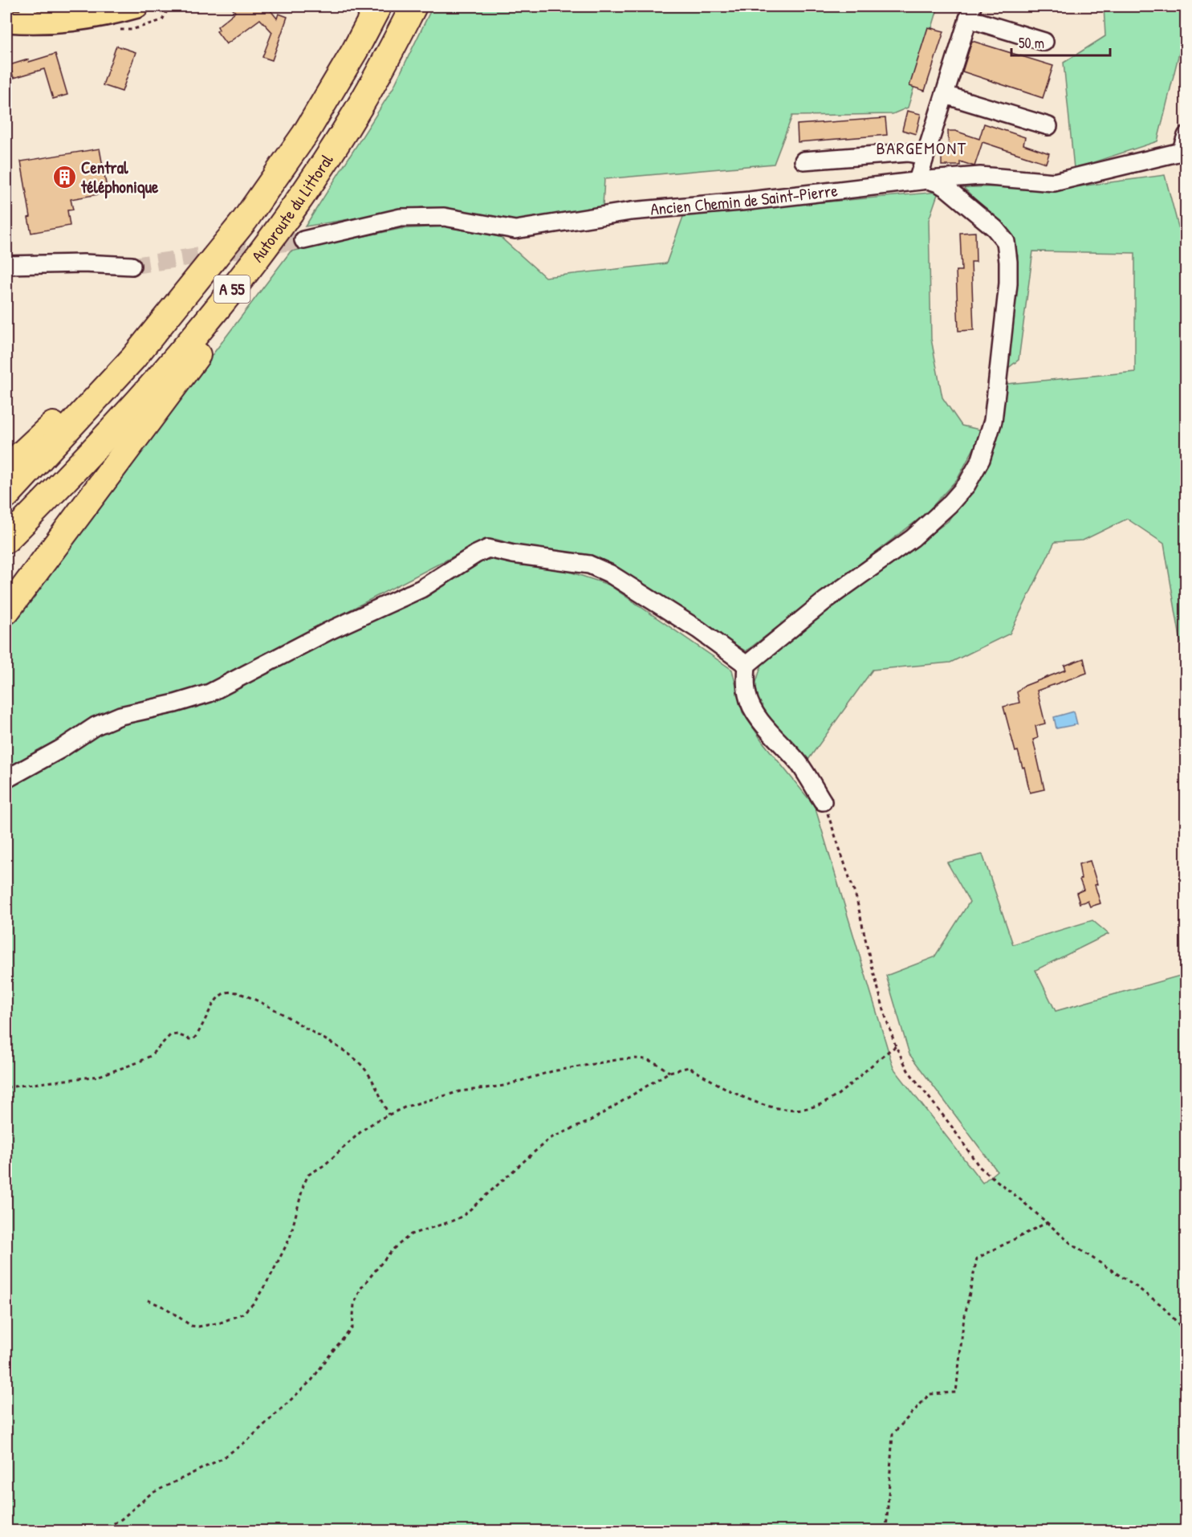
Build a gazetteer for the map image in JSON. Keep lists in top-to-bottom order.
{
  "streets": {
    "highway": ["Autoroute du Littoral", "A 55"],
    "street": ["Ancien Chemin de Saint-Pierre"]
  },
  "districts": ["BARGEMONT"],
  "places": {
    "building": ["Central téléphonique"]
  },
  "scale_bar": "50 m"
}
